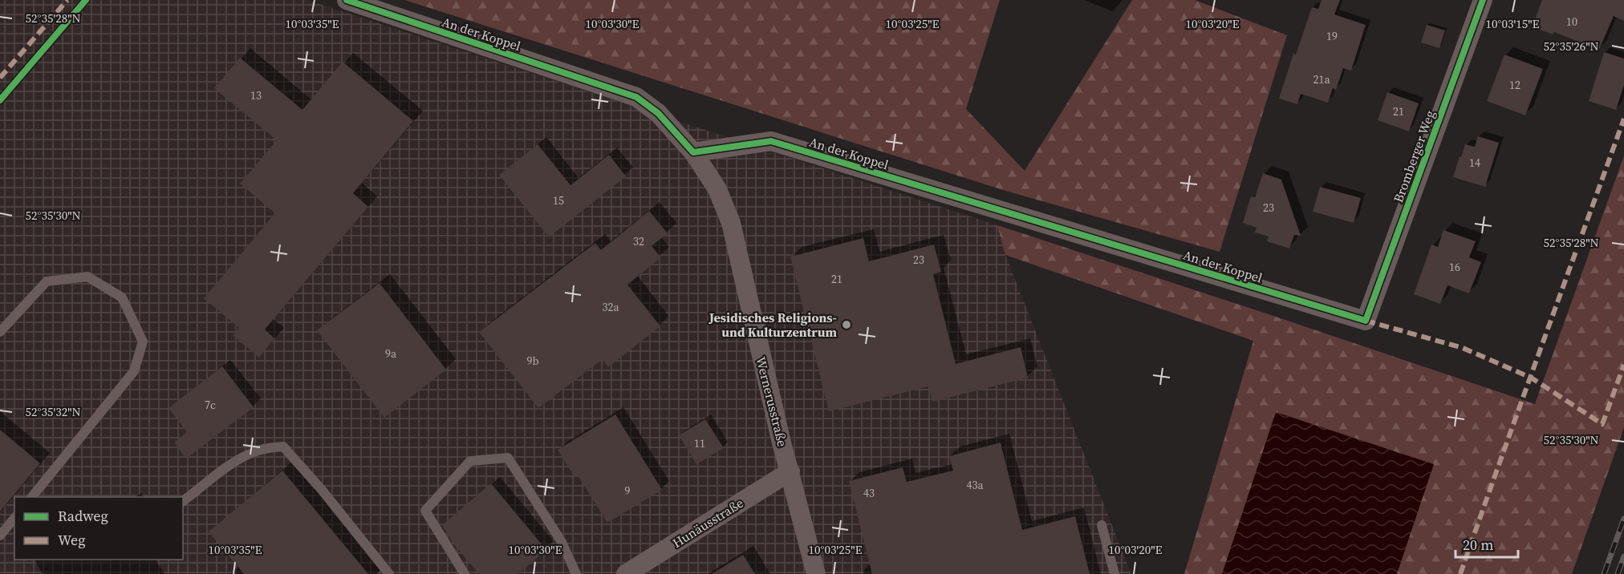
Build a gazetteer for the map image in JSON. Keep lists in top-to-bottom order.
{
  "streets": {
    "street": [
      "An der Koppel",
      "Bromberger Weg",
      "Wernerusstraße",
      "Hunäusstraße"
    ]
  },
  "crossings": [
    ["An der Koppel", "Bromberger Weg"],
    ["An der Koppel", "Wernerusstraße"],
    ["Wernerusstraße", "Hunäusstraße"]
  ],
  "places": ["Jesidisches Religions- und Kulturzentrum"],
  "house_numbers": [
    "10",
    "19",
    "21a",
    "12",
    "13",
    "21",
    "14",
    "15",
    "23",
    "32",
    "23",
    "16",
    "21",
    "32a",
    "9a",
    "9b",
    "7c",
    "11",
    "43a",
    "9",
    "43"
  ],
  "legend": ["Radweg", "Weg"],
  "scale_bar": "20 m",
  "coordinates": [
    "52°35'28\"N",
    "10°03'35\"E",
    "10°03'30\"E",
    "10°03'25\"E",
    "10°03'20\"E",
    "10°03'15\"E",
    "52°35'26\"N",
    "52°35'30\"N",
    "52°35'32\"N"
  ]
}
